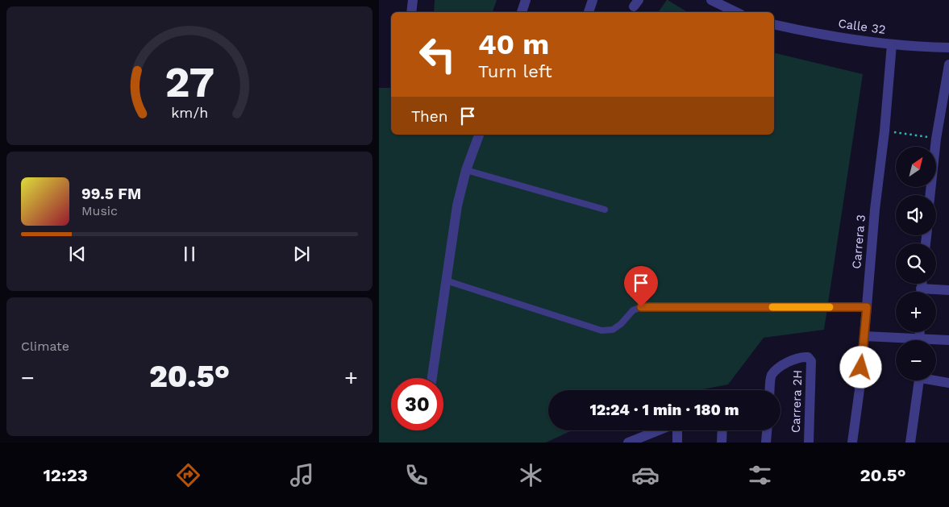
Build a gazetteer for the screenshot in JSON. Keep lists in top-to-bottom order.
{
  "streets": {
    "street": ["Calle 32", "Carrera 3", "Carrera 2H"]
  },
  "crossings": [
    ["Calle 32", "Carrera 3"]
  ],
  "north": "top right",
  "page": {
    "turn": ["40 m", "Turn left"],
    "then": "Then",
    "map_buttons": ["+", "−"],
    "song": ["99.5 FM", "Music"],
    "tile": "Climate",
    "heat": ["−", "20.5°", "+"],
    "limit": "30",
    "trip": "12:24 · 1 min · 180 m",
    "tabs": ["12:23", "20.5°"],
    "gauge": ["27", "km/h"]
  }
}
